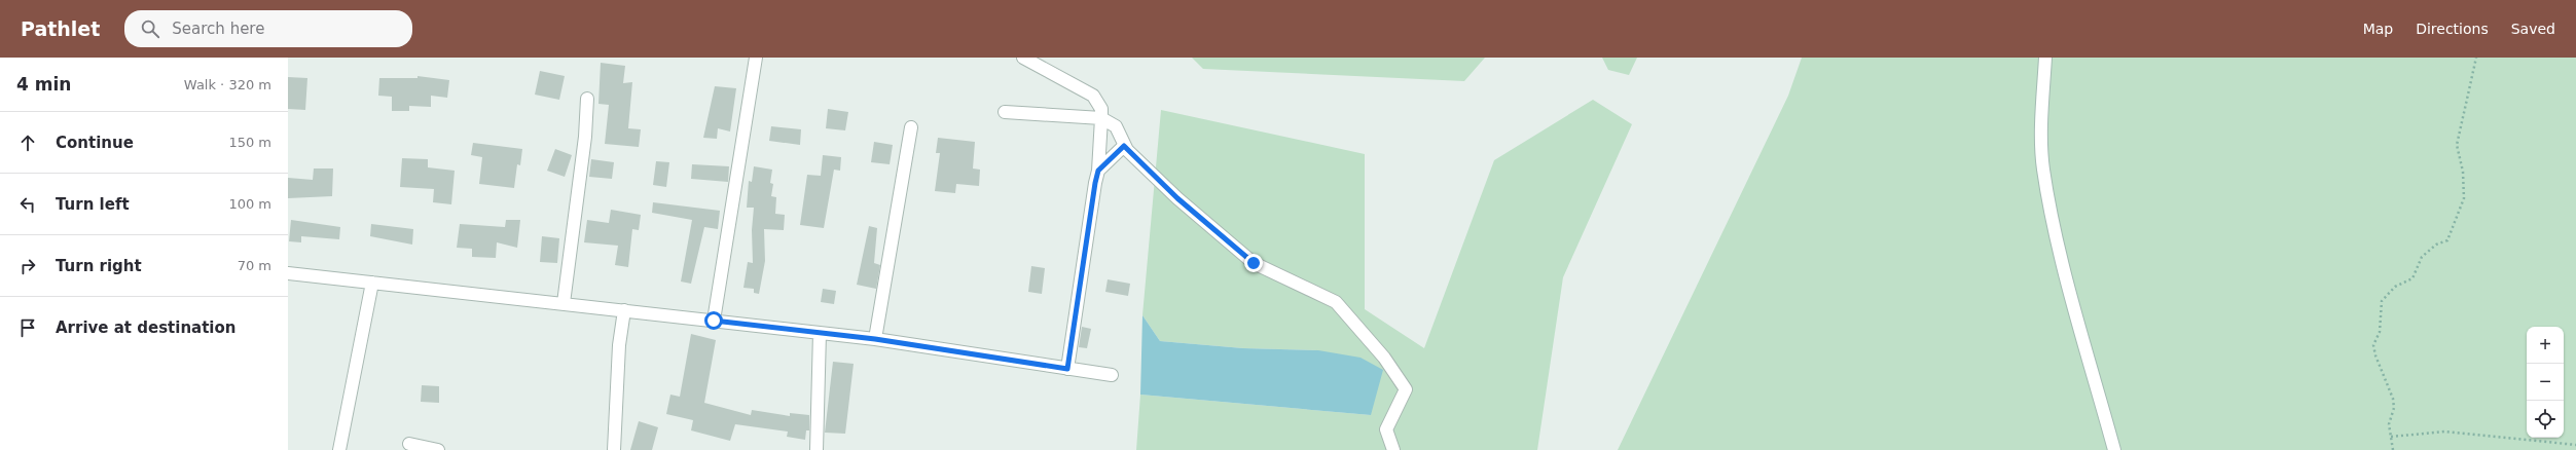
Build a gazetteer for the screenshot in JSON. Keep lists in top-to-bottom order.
{
  "page": {
    "header": "Pathlet",
    "search": "Search here",
    "nav": ["Map", "Directions", "Saved"],
    "heading": ["4 min", "Walk · 320 m"],
    "list": [
      ["Continue", "150 m"],
      ["Turn left", "100 m"],
      ["Turn right", "70 m"],
      "Arrive at destination"
    ],
    "map_buttons": ["+", "−"]
  }
}
